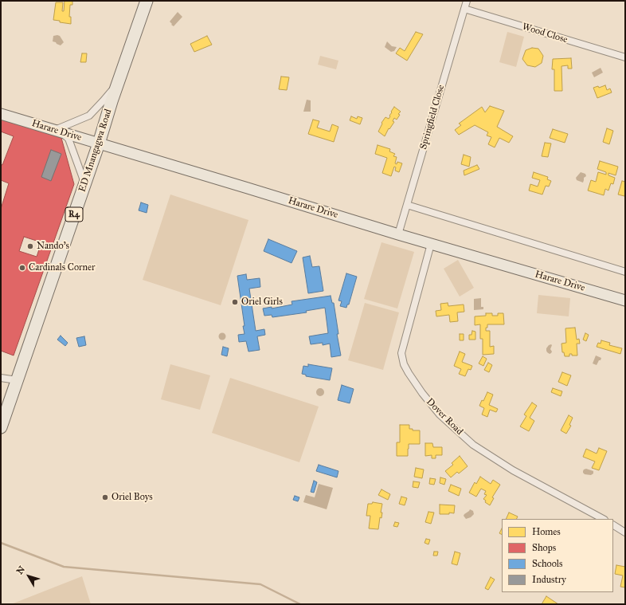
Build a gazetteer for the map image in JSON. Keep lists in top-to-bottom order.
{
  "streets": {
    "highway": ["ED Mnangagwa Road", "R4"],
    "main road": ["Harare Drive"],
    "street": ["Wood Close", "Springfield Close", "Dover Road"]
  },
  "crossings": [
    ["Wood Close", "Springfield Close"],
    ["Springfield Close", "Harare Drive"],
    ["Harare Drive", "ED Mnangagwa Road"],
    ["Harare Drive", "Dover Road"]
  ],
  "places": [
    "Nando's",
    "Cardinals Corner",
    "Oriel Girls",
    "Oriel Boys"
  ],
  "legend": [
    "Homes",
    "Shops",
    "Schools",
    "Industry"
  ],
  "north": "top left"
}
